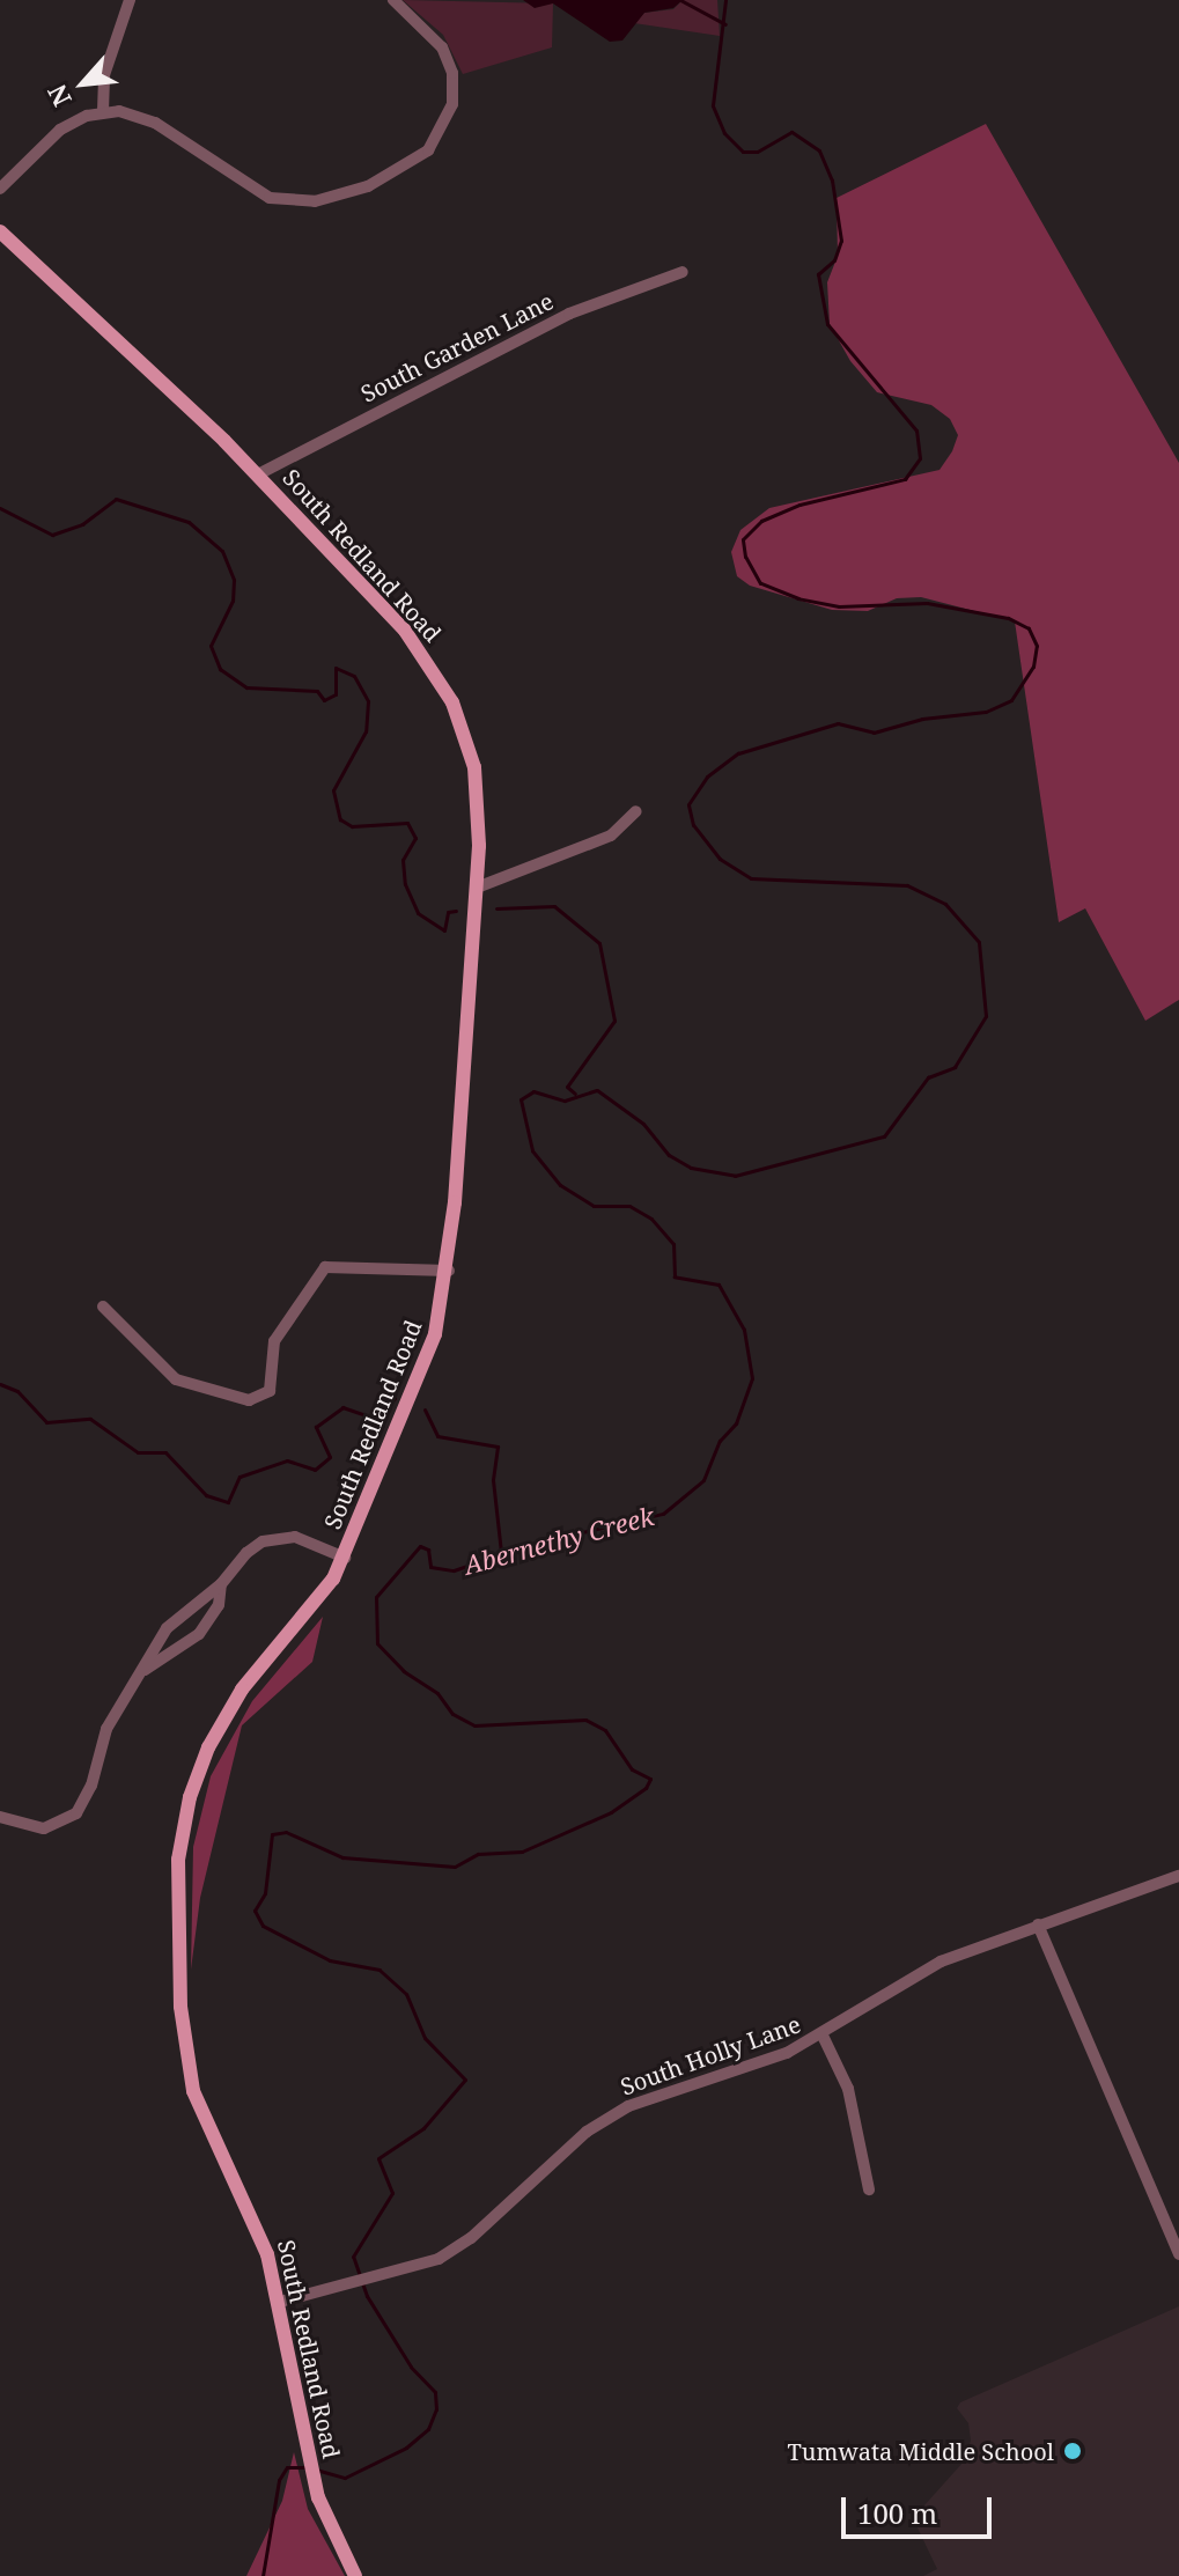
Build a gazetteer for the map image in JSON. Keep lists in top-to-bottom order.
{
  "streets": {
    "main road": ["South Redland Road"],
    "street": ["South Garden Lane", "South Holly Lane"]
  },
  "crossings": [
    ["South Garden Lane", "South Redland Road"],
    ["South Redland Road", "South Holly Lane"]
  ],
  "water": ["Abernethy Creek"],
  "places": ["Tumwata Middle School"],
  "scale_bar": "100 m",
  "north": "bottom left"
}
